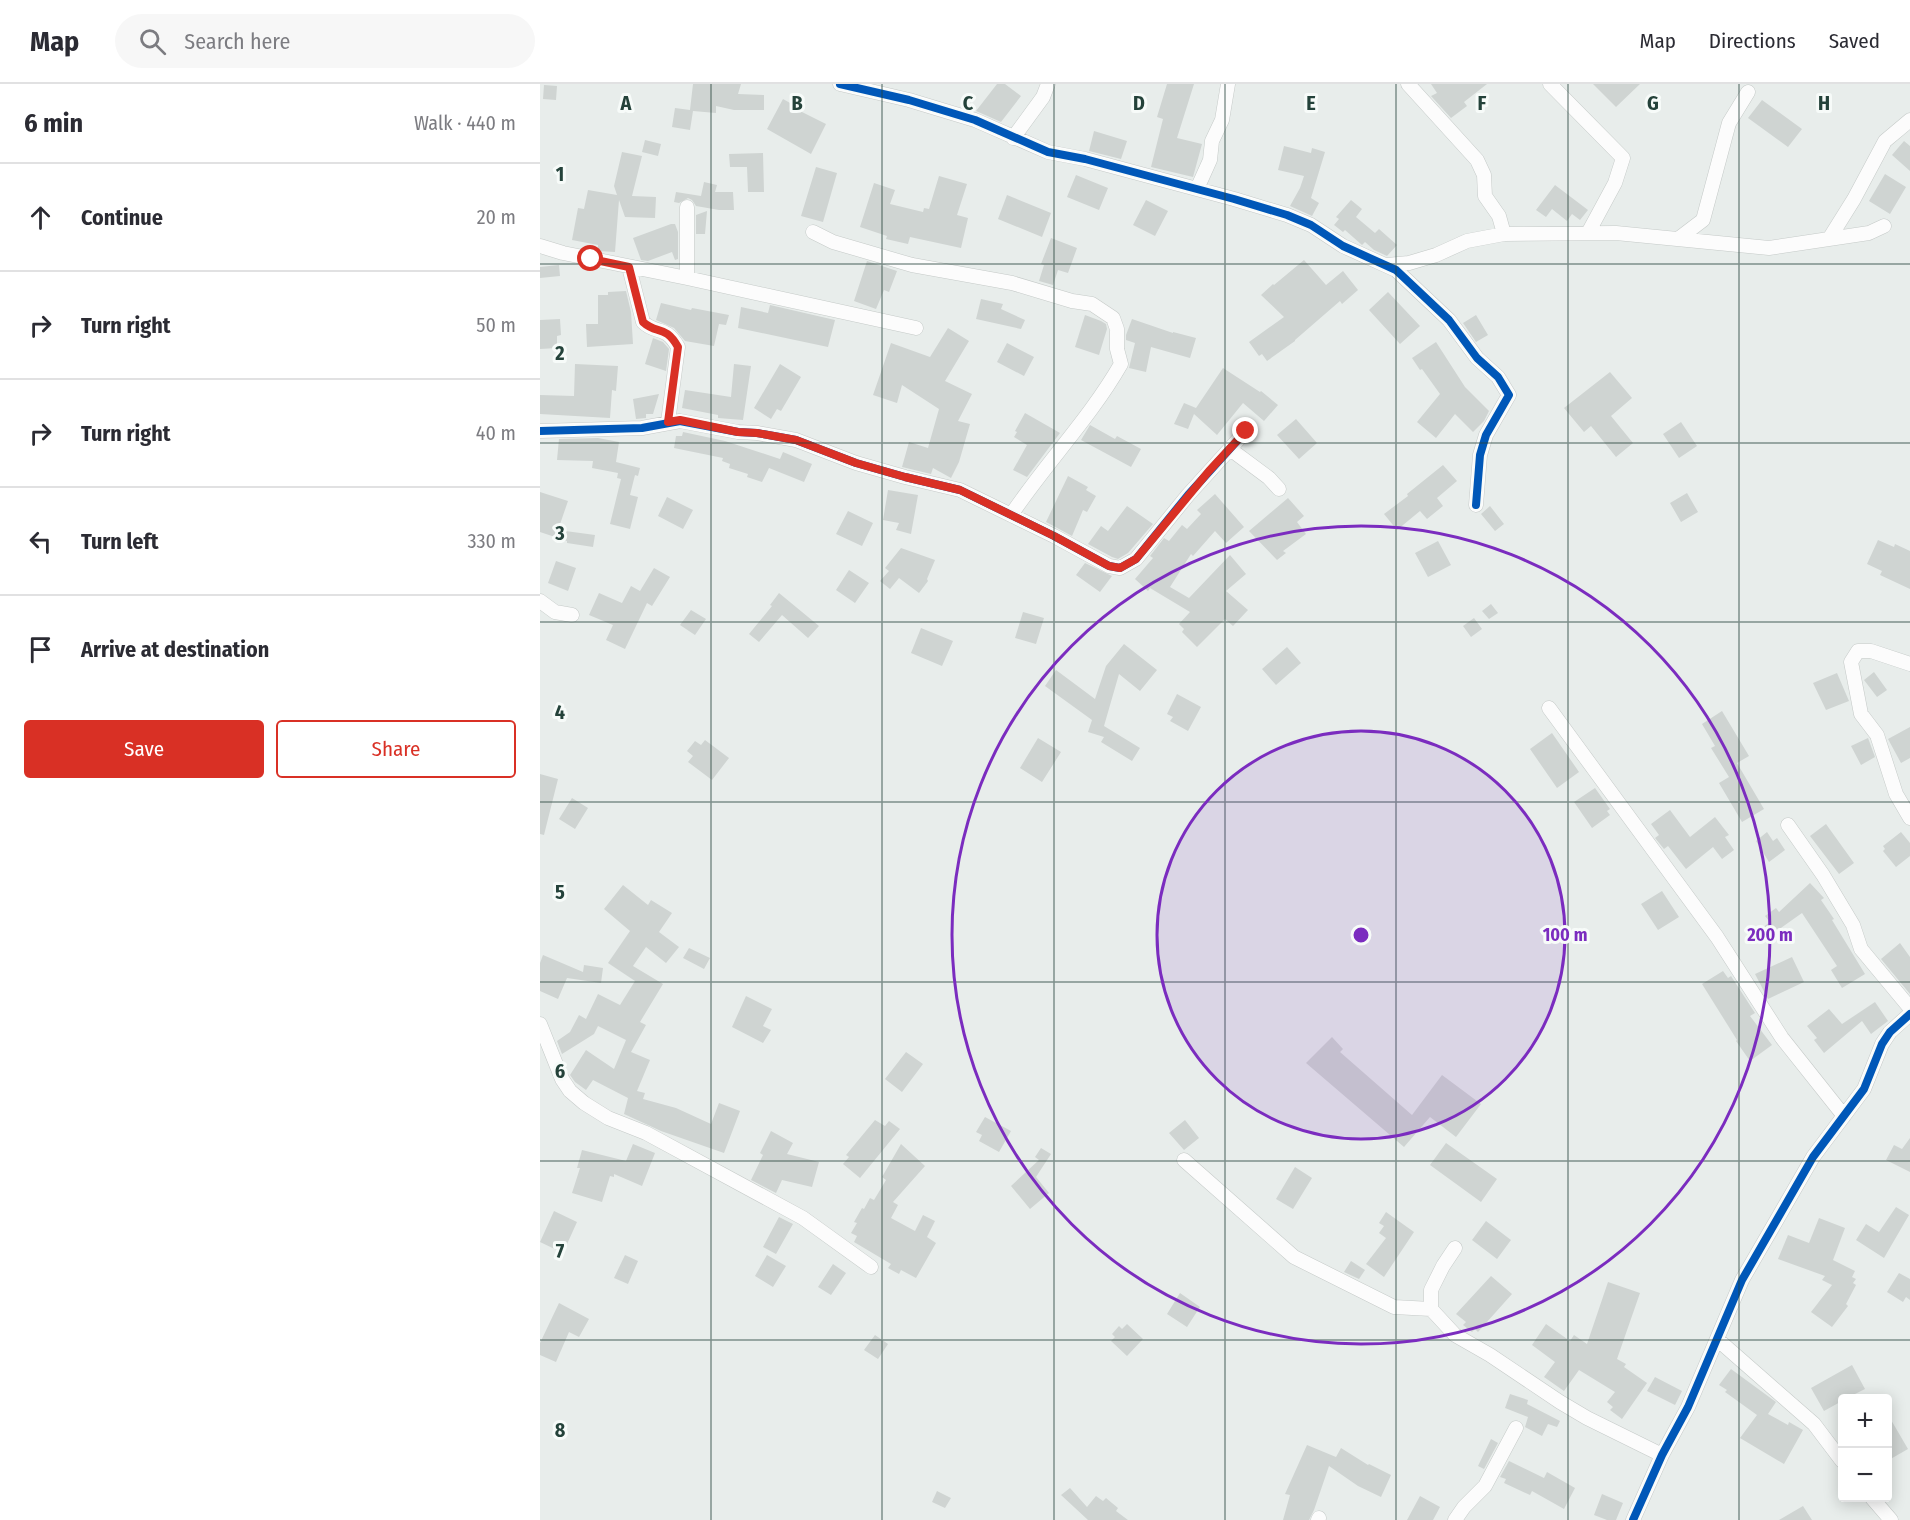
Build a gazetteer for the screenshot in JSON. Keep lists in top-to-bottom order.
{
  "page": {
    "header": "Map",
    "search": "Search here",
    "nav": ["Map", "Directions", "Saved"],
    "heading": ["6 min", "Walk · 440 m"],
    "list": [
      ["Continue", "20 m"],
      ["Turn right", "50 m"],
      ["Turn right", "40 m"],
      ["Turn left", "330 m"],
      "Arrive at destination"
    ],
    "buttons": ["Save", "Share"],
    "map_buttons": ["+", "−"]
  },
  "grid": {
    "columns": [
      "A",
      "B",
      "C",
      "D",
      "E",
      "F",
      "G",
      "H"
    ],
    "rows": [
      "1",
      "2",
      "3",
      "4",
      "5",
      "6",
      "7",
      "8"
    ]
  },
  "rings": ["100 m", "200 m"]
}
